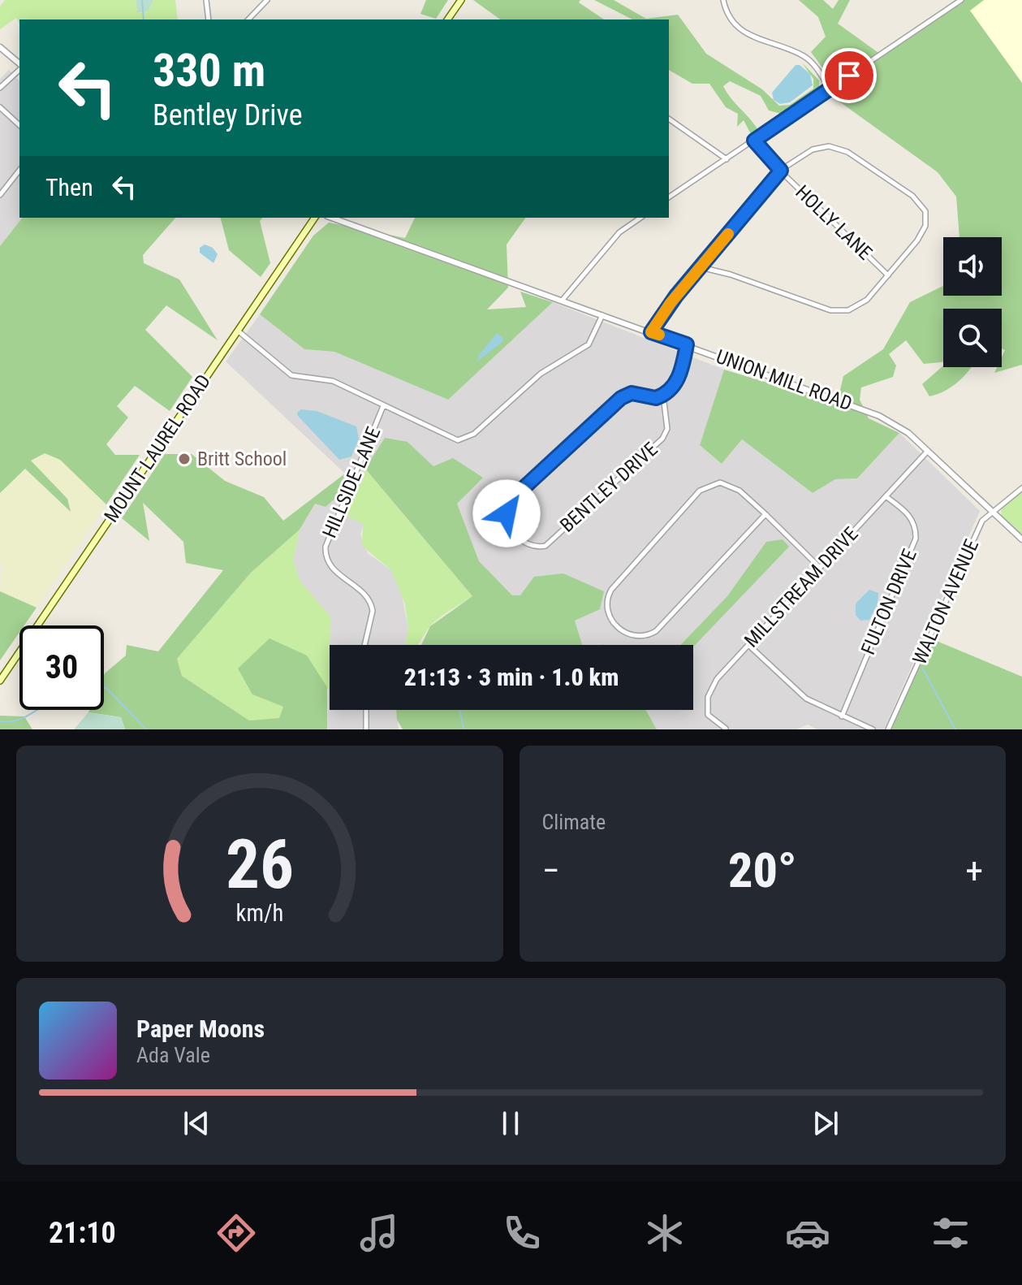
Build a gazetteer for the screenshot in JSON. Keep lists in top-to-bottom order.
{
  "streets": {
    "main road": ["MOUNT LAUREL ROAD"],
    "street": [
      "HOLLY LANE",
      "UNION MILL ROAD",
      "HILLSIDE LANE",
      "BENTLEY DRIVE",
      "MILLSTREAM DRIVE",
      "FULTON DRIVE",
      "WALTON AVENUE"
    ]
  },
  "crossings": [
    ["UNION MILL ROAD", "MILLSTREAM DRIVE"],
    ["UNION MILL ROAD", "WALTON AVENUE"],
    ["MILLSTREAM DRIVE", "FULTON DRIVE"]
  ],
  "places": ["Britt School"],
  "page": {
    "turn": ["330 m", "Bentley Drive"],
    "then": "Then",
    "limit": "30",
    "trip": "21:13 · 3 min · 1.0 km",
    "tile": "Climate",
    "heat": ["−", "20°", "+"],
    "song": ["Paper Moons", "Ada Vale"],
    "tabs": "21:10",
    "gauge": ["26", "km/h"]
  }
}
